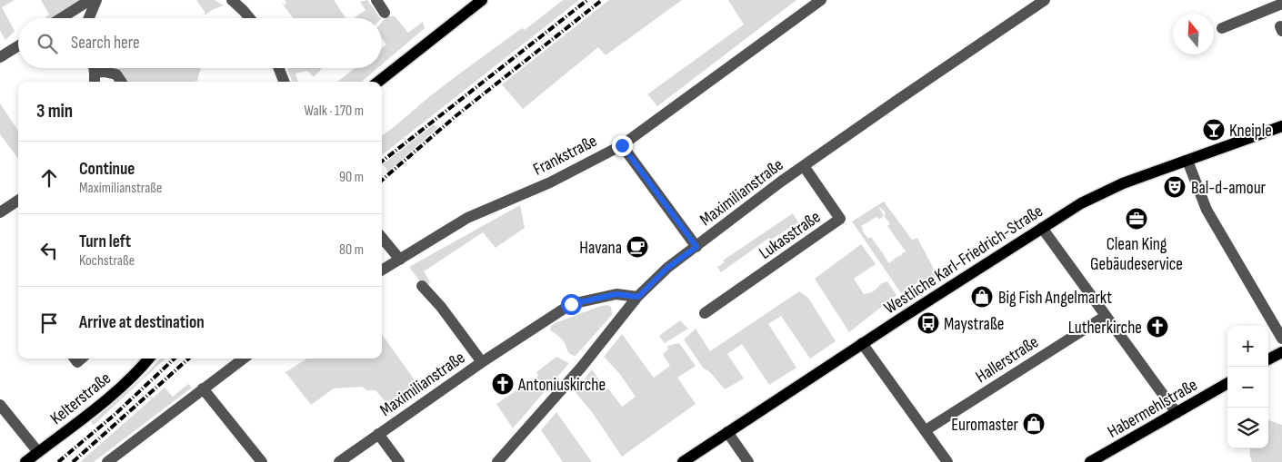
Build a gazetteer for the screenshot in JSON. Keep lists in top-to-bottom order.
{
  "streets": {
    "main road": ["Westliche Karl-Friedrich-Straße", "Kelterstraße", "Habermehlstraße"],
    "street": [
      "Frankstraße",
      "Maximilianstraße",
      "Lukasstraße",
      "Hallerstraße"
    ]
  },
  "crossings": [
    ["Maximilianstraße", "Lukasstraße"]
  ],
  "places": {
    "bar": ["Kneiple"],
    "theatre": ["Bal-d-amour"],
    "office": ["Clean King Gebäudeservice"],
    "cafe": ["Havana"],
    "shop": ["Big Fish Angelmarkt", "Euromaster"],
    "bus stop": ["Maystraße"],
    "church": ["Lutherkirche", "Antoniuskirche"]
  },
  "north": "top",
  "page": {
    "search": "Search here",
    "heading": ["3 min", "Walk · 170 m"],
    "list": [
      ["Continue", "Maximilianstraße", "90 m"],
      ["Turn left", "Kochstraße", "80 m"],
      "Arrive at destination"
    ],
    "map_buttons": ["+", "−"]
  }
}
